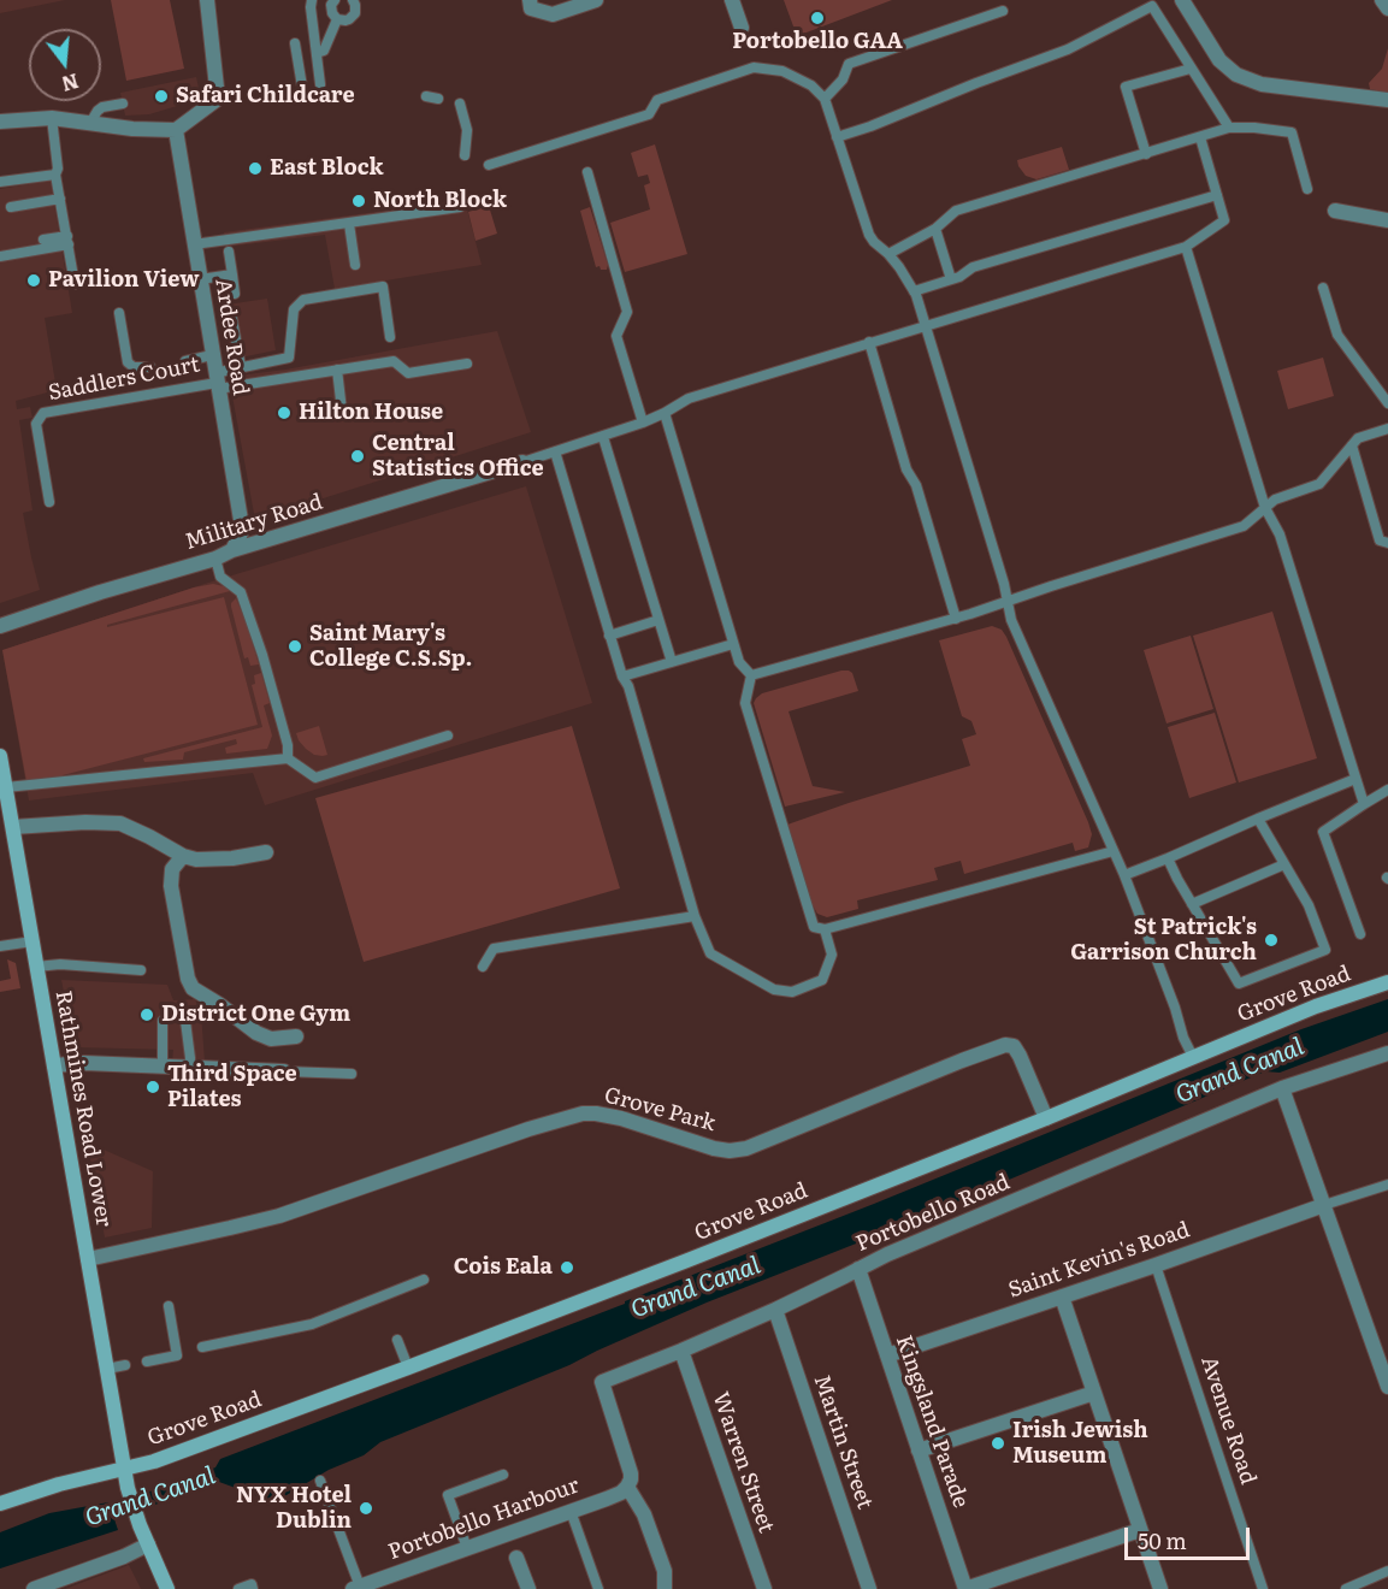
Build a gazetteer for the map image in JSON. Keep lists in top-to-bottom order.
{
  "streets": {
    "main road": ["Grove Road", "Rathmines Road Lower"],
    "street": [
      "Ardee Road",
      "Military Road",
      "Grove Park",
      "Portobello Road",
      "Saint Kevin's Road",
      "Kingsland Parade",
      "Martin Street",
      "Warren Street",
      "Portobello Harbour"
    ],
    "lane": ["Saddlers Court", "Avenue Road"]
  },
  "crossings": [
    ["Ardee Road", "Saddlers Court"],
    ["Ardee Road", "Military Road"],
    ["Grove Road", "Rathmines Road Lower"],
    ["Grove Road", "Grove Park"],
    ["Rathmines Road Lower", "Grove Park"],
    ["Portobello Road", "Kingsland Parade"],
    ["Portobello Road", "Martin Street"],
    ["Portobello Road", "Warren Street"],
    ["Portobello Road", "Portobello Harbour"],
    ["Saint Kevin's Road", "Avenue Road"],
    ["Saint Kevin's Road", "Kingsland Parade"]
  ],
  "water": ["Grand Canal"],
  "places": [
    "Portobello GAA",
    "Safari Childcare",
    "East Block",
    "North Block",
    "Pavilion View",
    "Hilton House",
    "Central Statistics Office",
    "Saint Mary's College C.S.Sp.",
    "St Patrick's Garrison Church",
    "District One Gym",
    "Third Space Pilates",
    "Cois Eala",
    "Irish Jewish Museum",
    "NYX Hotel Dublin"
  ],
  "scale_bar": "50 m",
  "north": "bottom"
}
